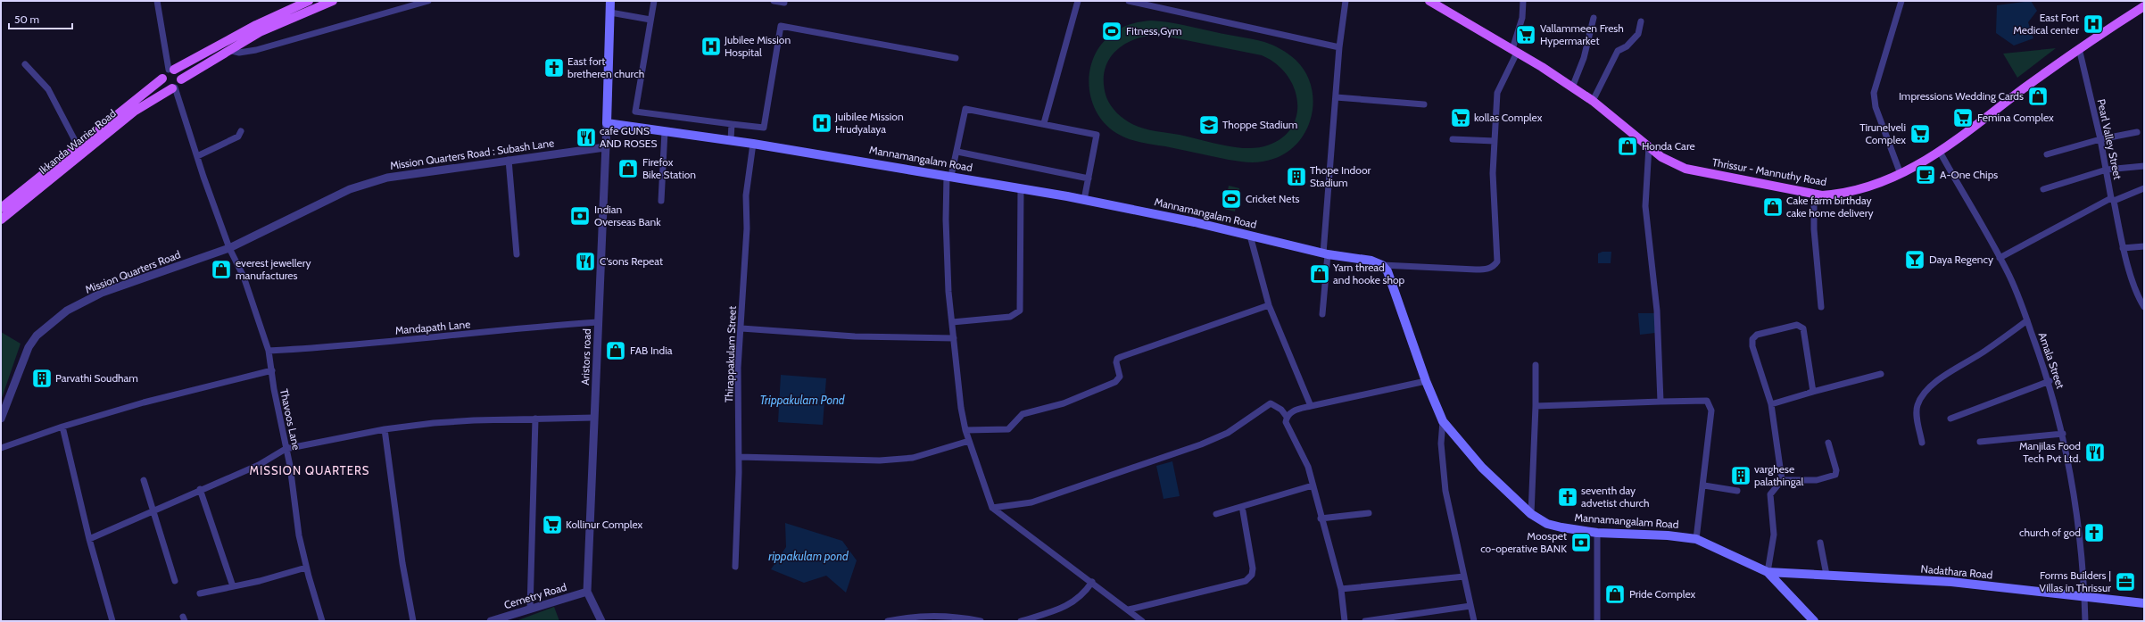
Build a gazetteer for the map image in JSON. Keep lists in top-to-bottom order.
{
  "streets": {
    "main road": [
      "Ikkanda Warrier Road",
      "Mannamangalam Road",
      "Thrissur - Mannuthy Road",
      "Nadathara Road"
    ],
    "street": [
      "Pearl Valley Street",
      "Mission Quarters Road : Subash Lane",
      "Mission Quarters Road",
      "Mandapath Lane",
      "Thirappakulam Street",
      "Aristors road",
      "Amala Street",
      "Thavoos Lane",
      "Cemetry Road"
    ]
  },
  "crossings": [
    ["Pearl Valley Street", "Thrissur - Mannuthy Road"],
    ["Ikkanda Warrier Road", "Thavoos Lane"],
    ["Mission Quarters Road : Subash Lane", "Mission Quarters Road"],
    ["Mission Quarters Road : Subash Lane", "Aristors road"],
    ["Mission Quarters Road : Subash Lane", "Thavoos Lane"],
    ["Mannamangalam Road", "Thirappakulam Street"],
    ["Mannamangalam Road", "Aristors road"],
    ["Mannamangalam Road", "Nadathara Road"],
    ["Thrissur - Mannuthy Road", "Amala Street"],
    ["Mission Quarters Road", "Thavoos Lane"],
    ["Mandapath Lane", "Aristors road"],
    ["Mandapath Lane", "Thavoos Lane"],
    ["Aristors road", "Cemetry Road"],
    ["Amala Street", "Nadathara Road"]
  ],
  "districts": ["MISSION QUARTERS"],
  "water": ["Trippakulam Pond", "rippakulam pond"],
  "places": {
    "hospital": ["East Fort Medical center", "Jubilee Mission Hospital", "Juibilee Mission Hrudyalaya"],
    "sports": ["Fitness,Gym", "Cricket Nets"],
    "supermarket": [
      "Vallammeen Fresh Hypermarket",
      "kollas Complex",
      "Femina Complex",
      "Tirunelveli Complex",
      "Kollinur Complex"
    ],
    "church": ["East fort bretheren church", "seventh day advetist church", "church of god"],
    "shop": [
      "Impressions Wedding Cards",
      "Honda Care",
      "Firefox Bike Station",
      "Cake farm birthday cake home delivery",
      "everest jewellery manufactures",
      "Yarn thread and hooke shop",
      "FAB India",
      "Pride Complex"
    ],
    "school or university": ["Thoppe Stadium"],
    "restaurant": ["cafe GUNS AND ROSES", "C'sons Repeat", "Manjilas Food Tech Pvt Ltd."],
    "cafe": ["A-One Chips"],
    "building": ["Thope Indoor Stadium", "Parvathi Soudham", "varghese palathingal"],
    "bank": ["Indian Overseas Bank", "Moospet co-operative BANK"],
    "bar": ["Daya Regency"],
    "office": ["Forms Builders | Villas in Thrissur"]
  },
  "scale_bar": "50 m"
}
